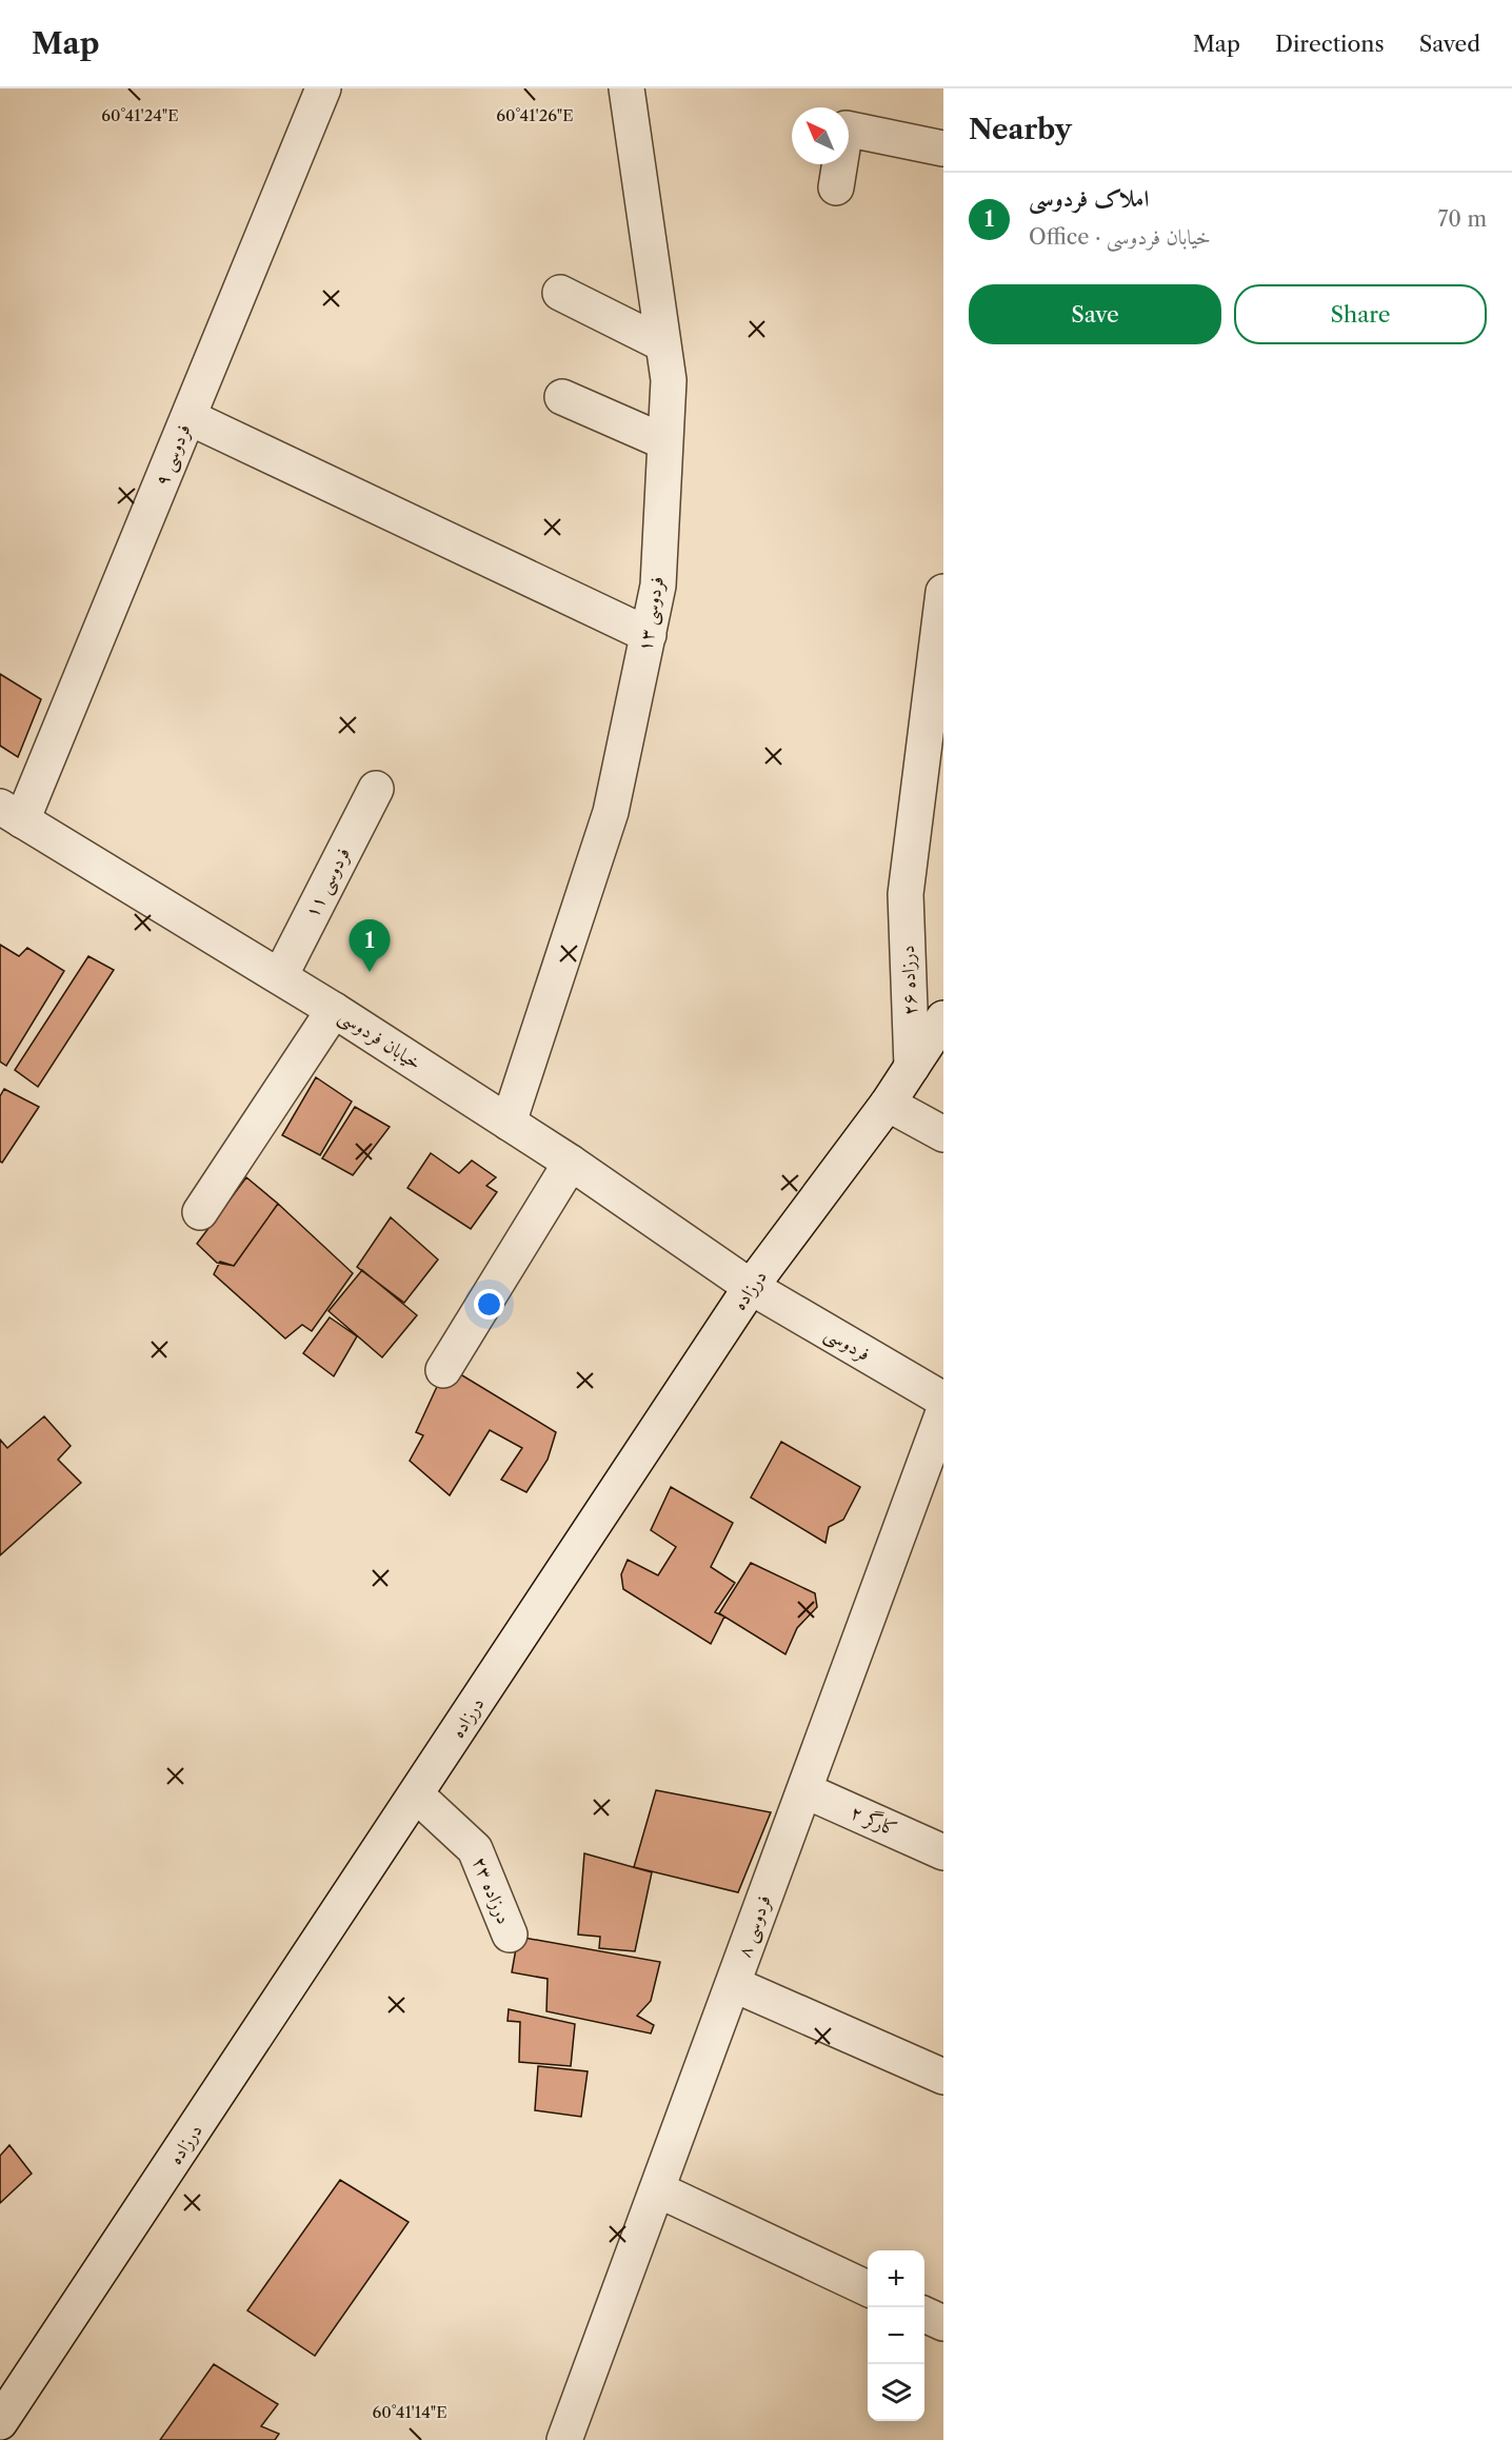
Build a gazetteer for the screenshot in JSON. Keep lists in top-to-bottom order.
{
  "streets": {
    "street": [
      "فردوسی ۹",
      "فردوسی ۱۳",
      "فردوسی ۱۱",
      "درزاده ۲۶",
      "خیابان فردوسی",
      "درزاده",
      "فردوسی",
      "کارگر ۲",
      "درزاده ۲۳",
      "فردوسی ۸"
    ]
  },
  "crossings": [
    ["فردوسی ۹", "خیابان فردوسی"],
    ["فردوسی ۱۳", "خیابان فردوسی"],
    ["فردوسی ۱۱", "خیابان فردوسی"],
    ["درزاده ۲۶", "درزاده"],
    ["خیابان فردوسی", "درزاده"],
    ["خیابان فردوسی", "فردوسی"],
    ["درزاده", "فردوسی"],
    ["درزاده", "درزاده ۲۳"],
    ["کارگر ۲", "فردوسی ۸"]
  ],
  "north": "top left",
  "page": {
    "header": "Map",
    "nav": ["Map", "Directions", "Saved"],
    "heading": "Nearby",
    "list": [
      {
        "mark": "1",
        "name": "املاک فردوسی",
        "note": "Office · خیابان فردوسی",
        "value": "70 m"
      }
    ],
    "buttons": ["Save", "Share"],
    "pins": "1",
    "map_buttons": ["+", "−"]
  },
  "coordinates": ["60°41'24\"E", "60°41'26\"E", "60°41'14\"E"]
}
